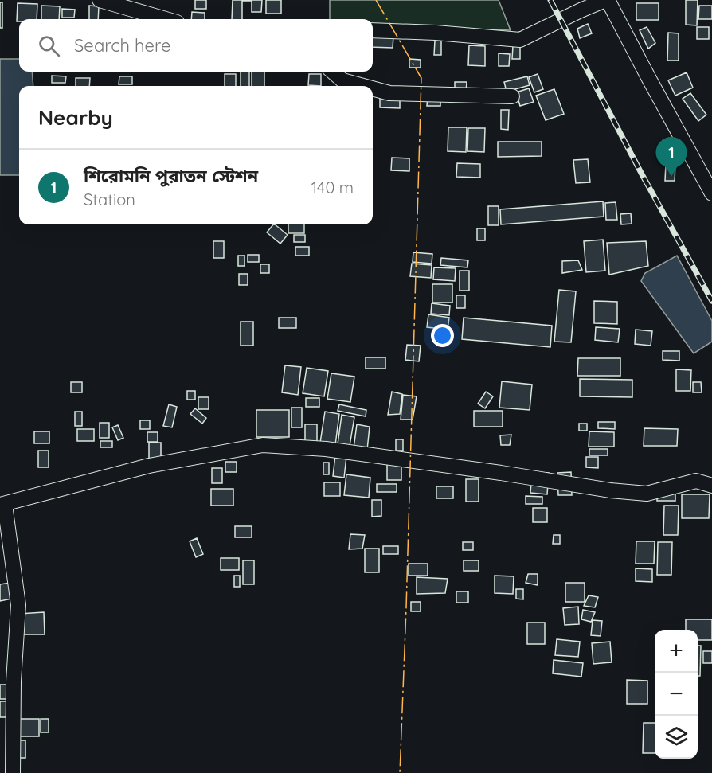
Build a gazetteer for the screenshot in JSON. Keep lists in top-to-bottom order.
{
  "page": {
    "search": "Search here",
    "heading": "Nearby",
    "pins": "1",
    "list": [
      {
        "mark": "1",
        "name": "শিরোমনি পুরাতন স্টেশন",
        "note": "Station",
        "value": "140 m"
      }
    ],
    "map_buttons": ["+", "−"]
  }
}
